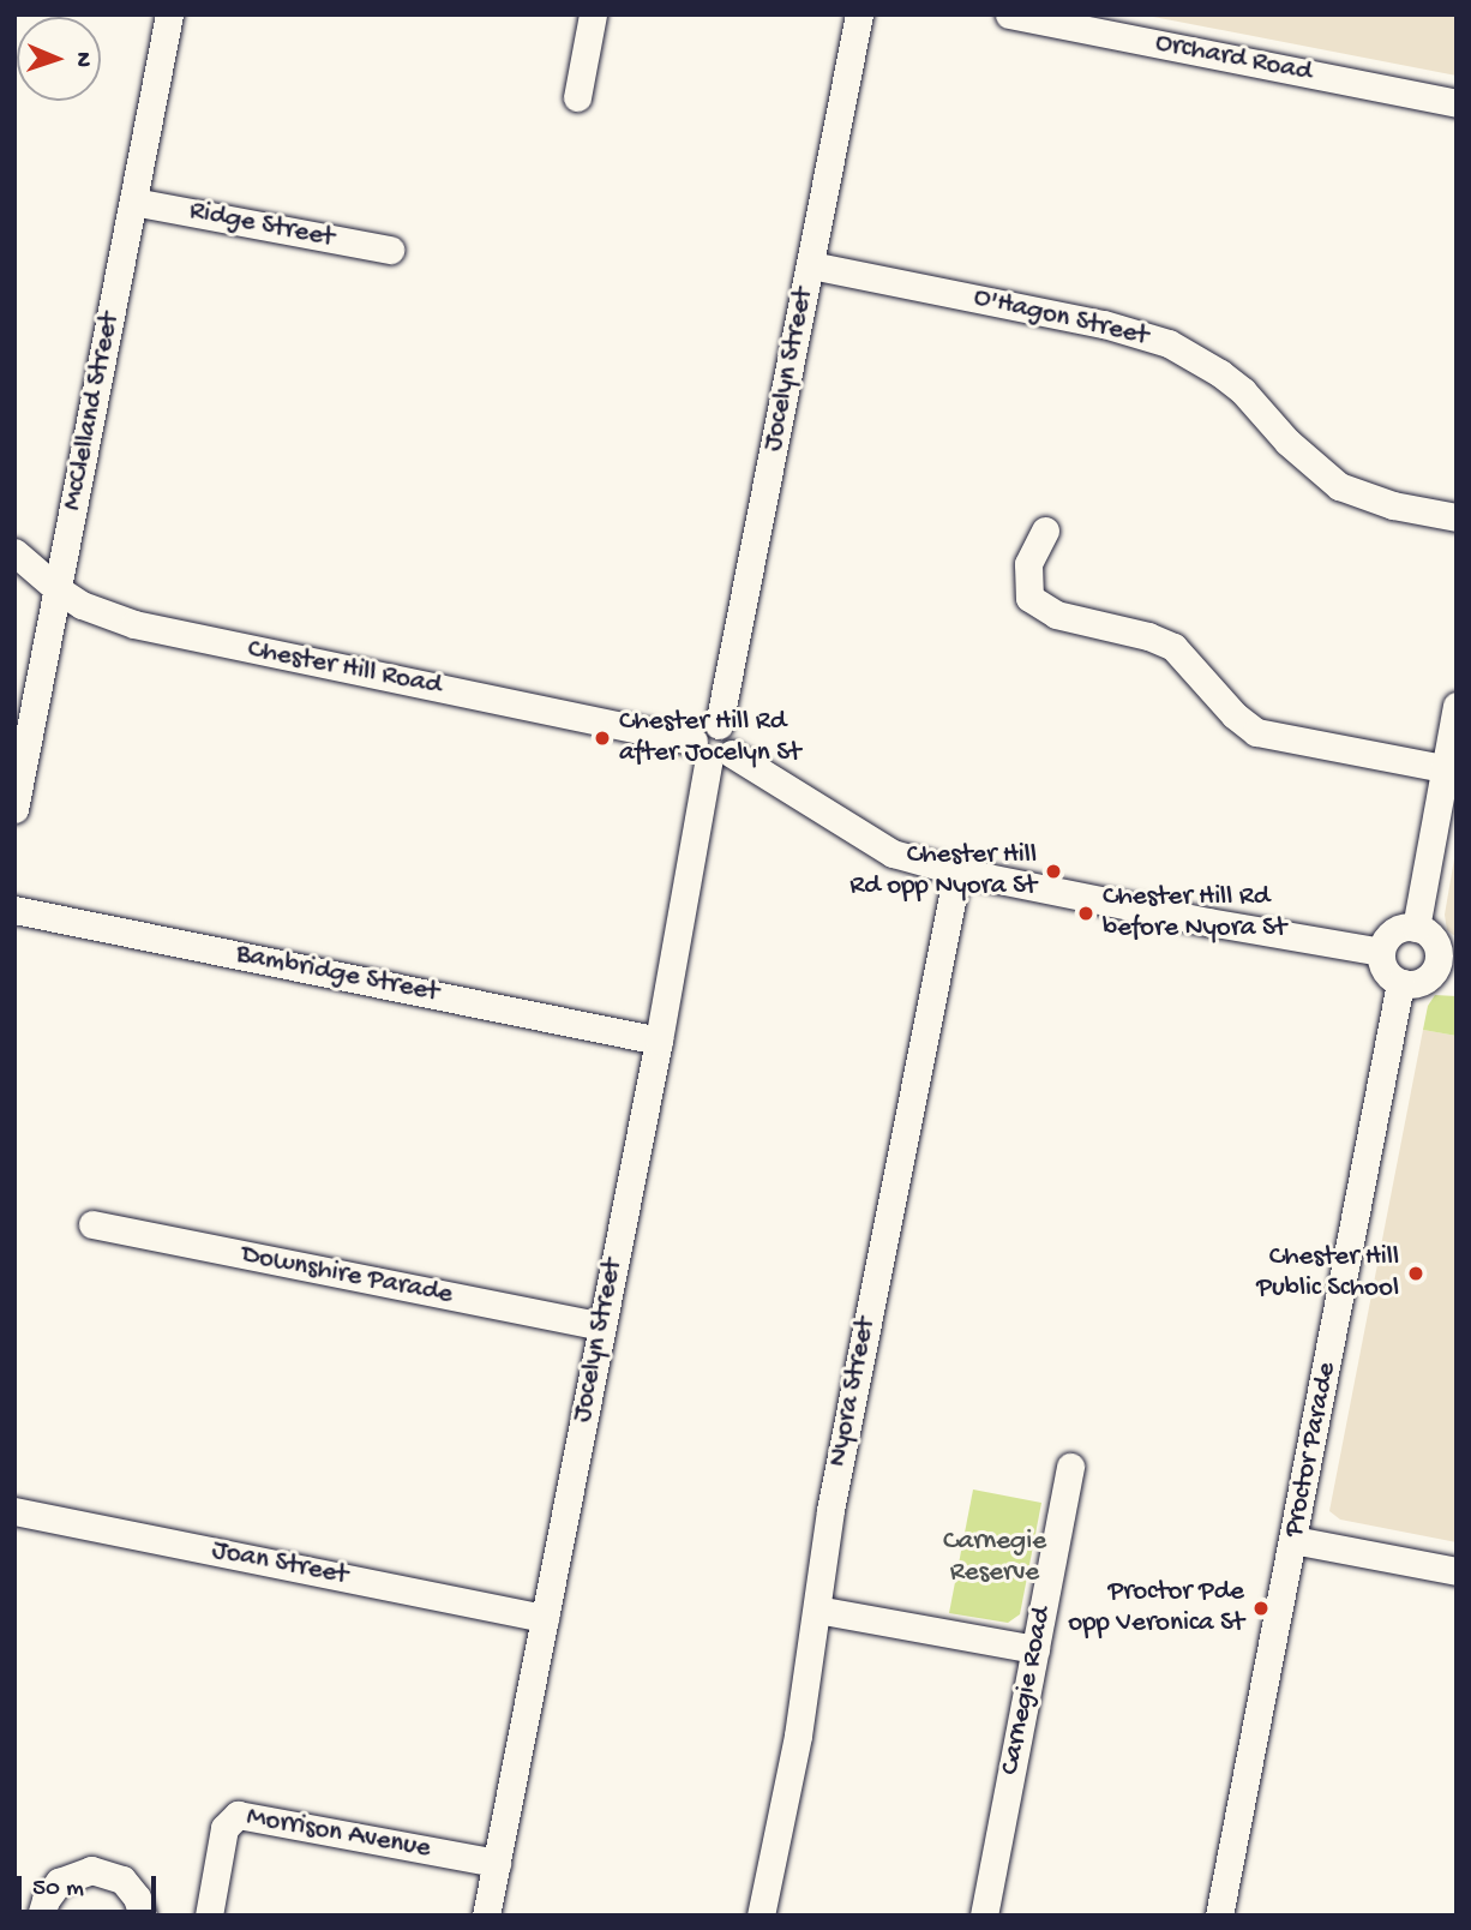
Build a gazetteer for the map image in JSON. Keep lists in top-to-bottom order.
{
  "streets": {
    "street": [
      "Orchard Road",
      "Ridge Street",
      "O'Hagon Street",
      "Jocelyn Street",
      "McClelland Street",
      "Chester Hill Road",
      "Bambridge Street",
      "Downshire Parade",
      "Nyora Street",
      "Proctor Parade",
      "Joan Street",
      "Carnegie Road",
      "Morrison Avenue"
    ]
  },
  "crossings": [
    ["Ridge Street", "McClelland Street"],
    ["O'Hagon Street", "Jocelyn Street"],
    ["Jocelyn Street", "Chester Hill Road"],
    ["Jocelyn Street", "Bambridge Street"],
    ["Jocelyn Street", "Downshire Parade"],
    ["Jocelyn Street", "Joan Street"],
    ["Jocelyn Street", "Morrison Avenue"],
    ["McClelland Street", "Chester Hill Road"]
  ],
  "parks": ["Carnegie Reserve"],
  "places": [
    "Chester Hill Rd after Jocelyn St",
    "Chester Hill Rd opp Nyora St",
    "Chester Hill Rd before Nyora St",
    "Chester Hill Public School",
    "Proctor Pde opp Veronica St"
  ],
  "scale_bar": "50 m",
  "north": "right"
}
